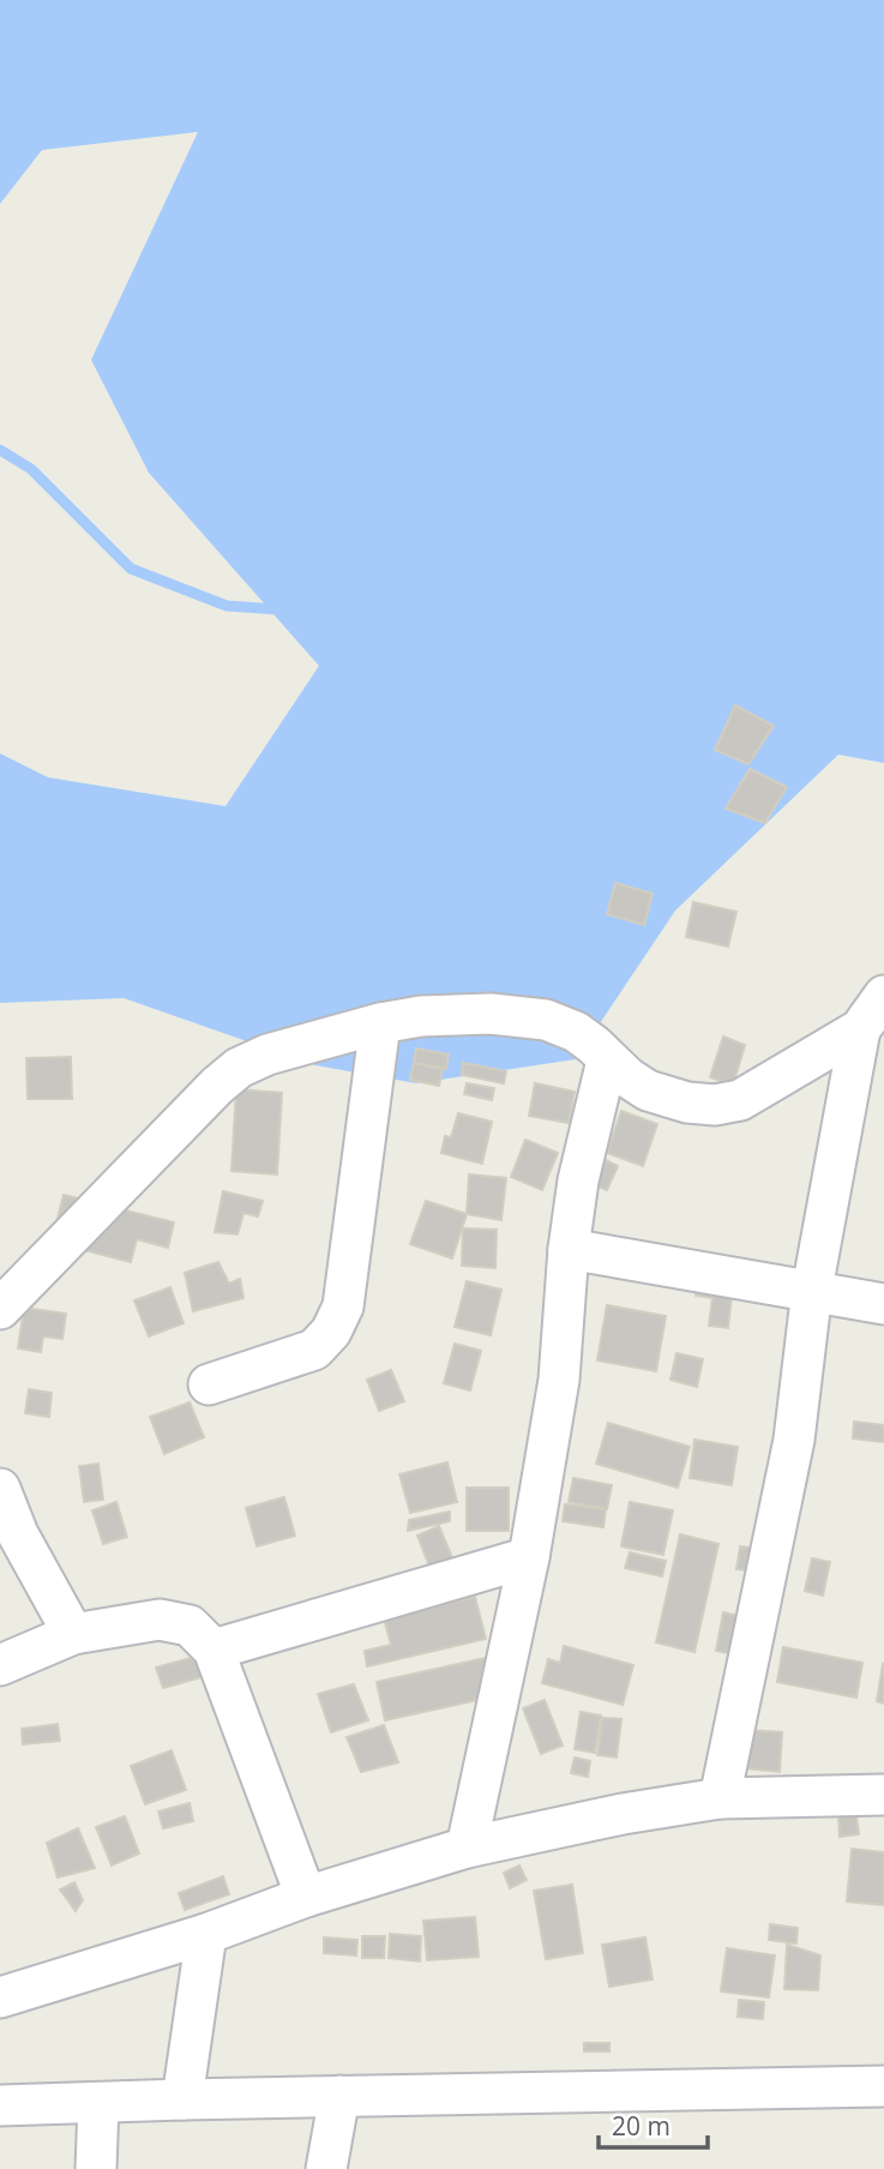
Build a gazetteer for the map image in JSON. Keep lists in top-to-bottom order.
{
  "scale_bar": "20 m"
}
